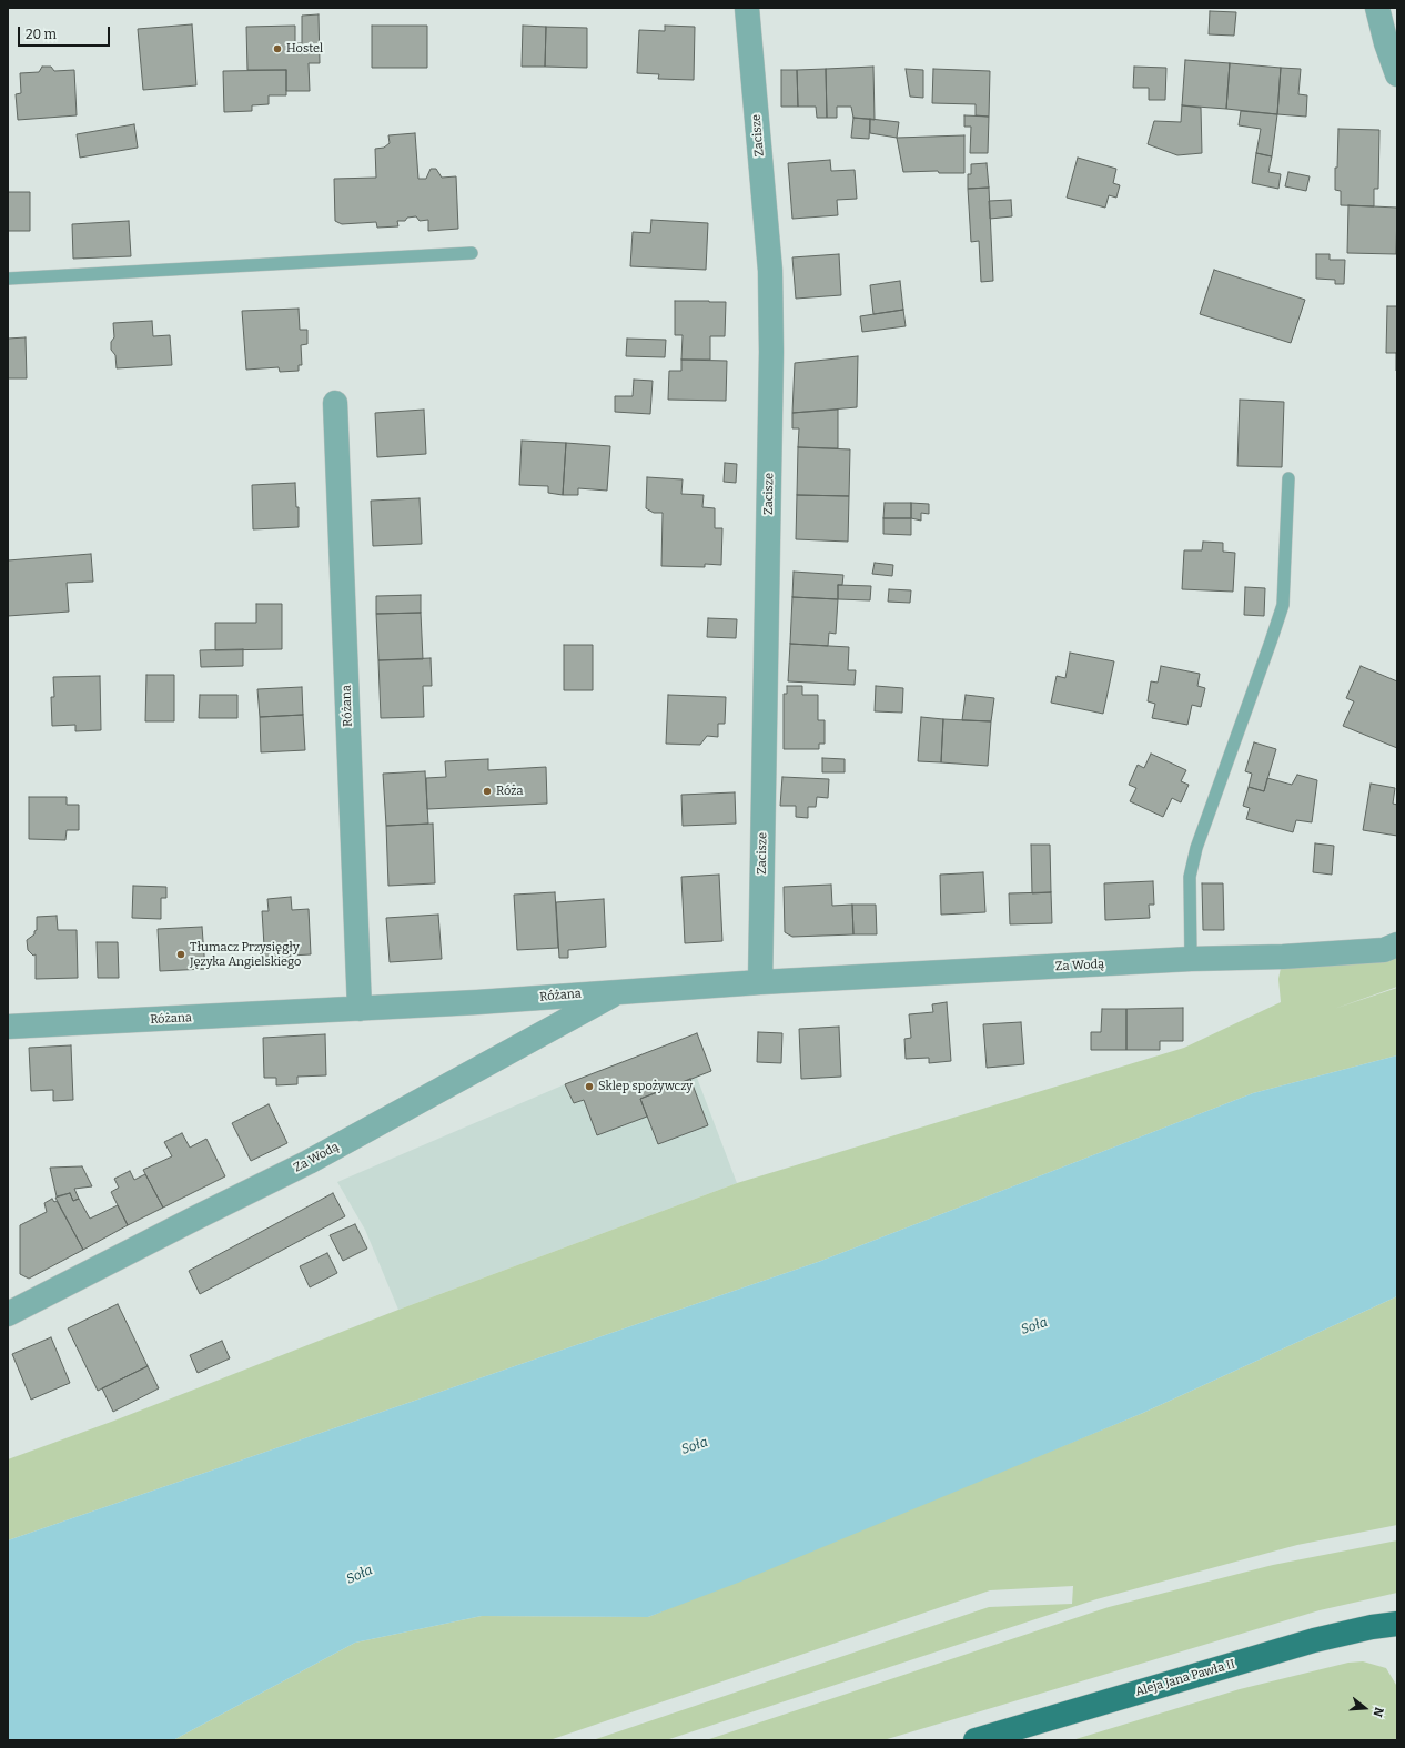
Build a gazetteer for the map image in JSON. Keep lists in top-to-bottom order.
{
  "streets": {
    "main road": ["Aleja Jana Pawła II"],
    "street": ["Zacisze", "Różana", "Za Wodą"]
  },
  "crossings": [
    ["Zacisze", "Różana"],
    ["Zacisze", "Za Wodą"],
    ["Różana", "Za Wodą"]
  ],
  "water": ["Soła"],
  "places": [
    "Hostel",
    "Róża",
    "Tłumacz Przysięgły Języka Angielskiego",
    "Sklep spożywczy"
  ],
  "scale_bar": "20 m",
  "north": "right"
}
